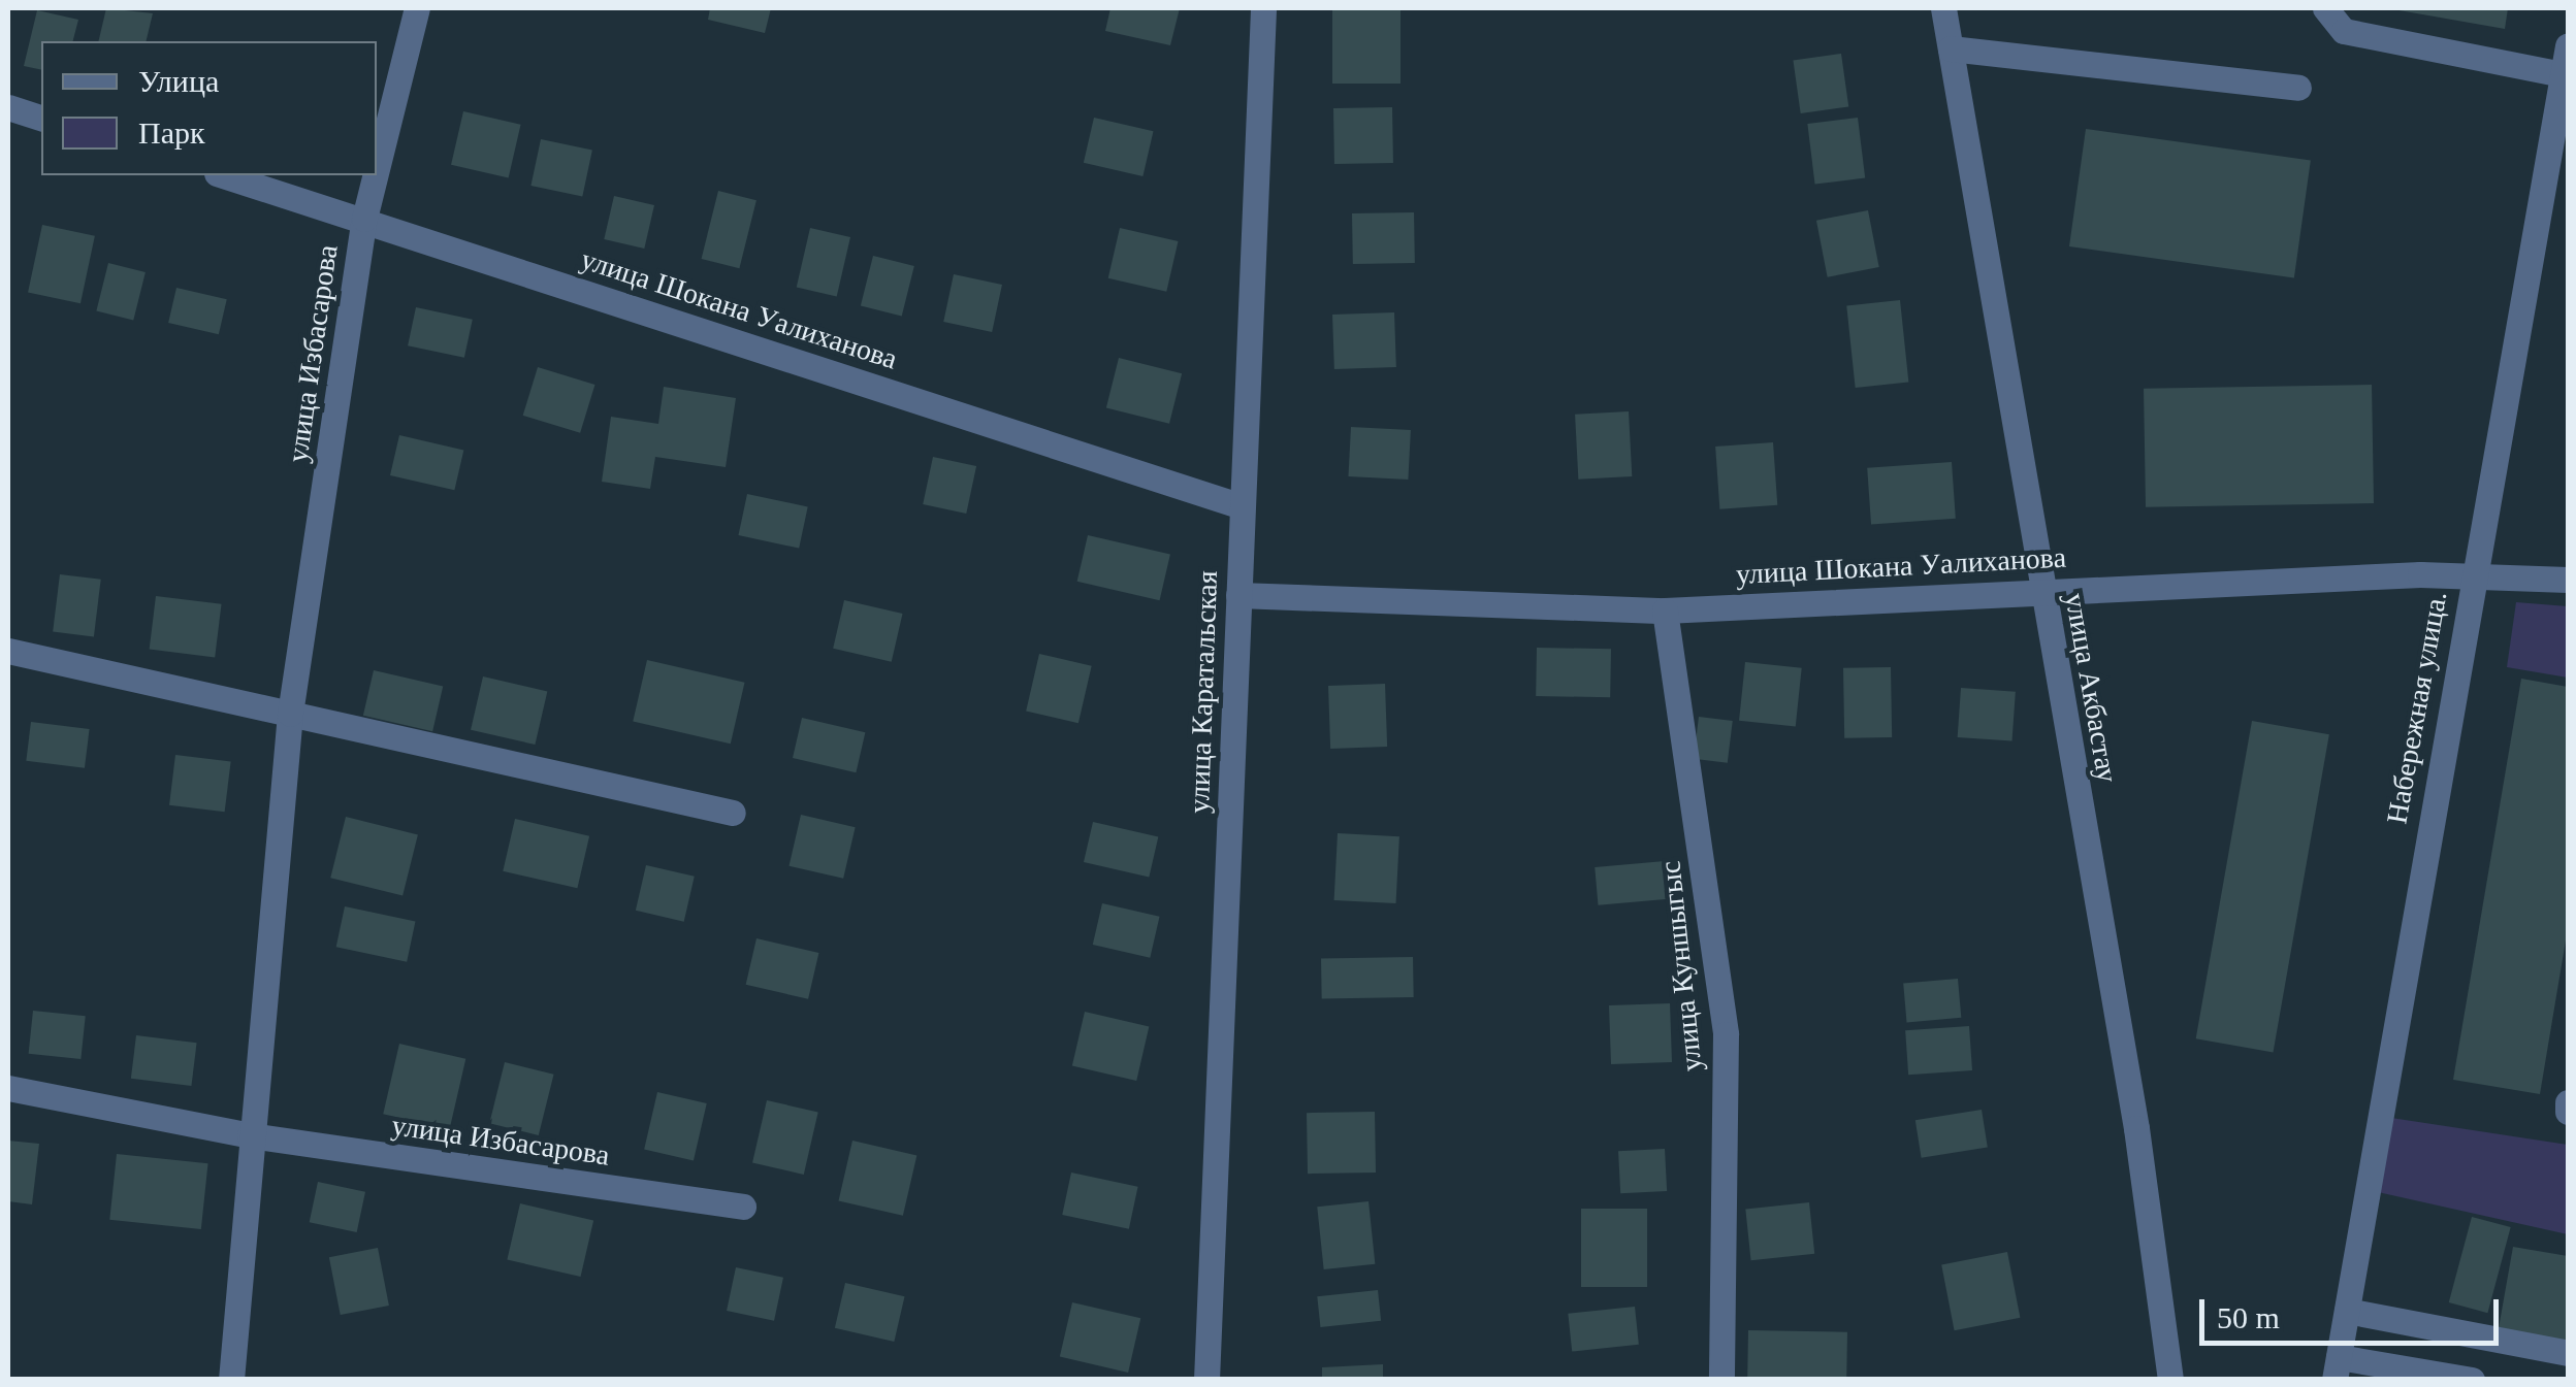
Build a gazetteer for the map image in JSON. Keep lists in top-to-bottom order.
{
  "streets": {
    "street": [
      "улица Шокана Уалиханова",
      "улица Избасарова",
      "улица Акбастау",
      "улица Каратальская",
      "Набережная улица.",
      "улица Куншыгыс"
    ]
  },
  "crossings": [
    ["улица Шокана Уалиханова", "улица Избасарова"],
    ["улица Шокана Уалиханова", "улица Акбастау"],
    ["улица Шокана Уалиханова", "улица Каратальская"],
    ["улица Шокана Уалиханова", "Набережная улица."],
    ["улица Шокана Уалиханова", "улица Куншыгыс"]
  ],
  "legend": ["Улица", "Парк"],
  "scale_bar": "50 m"
}
